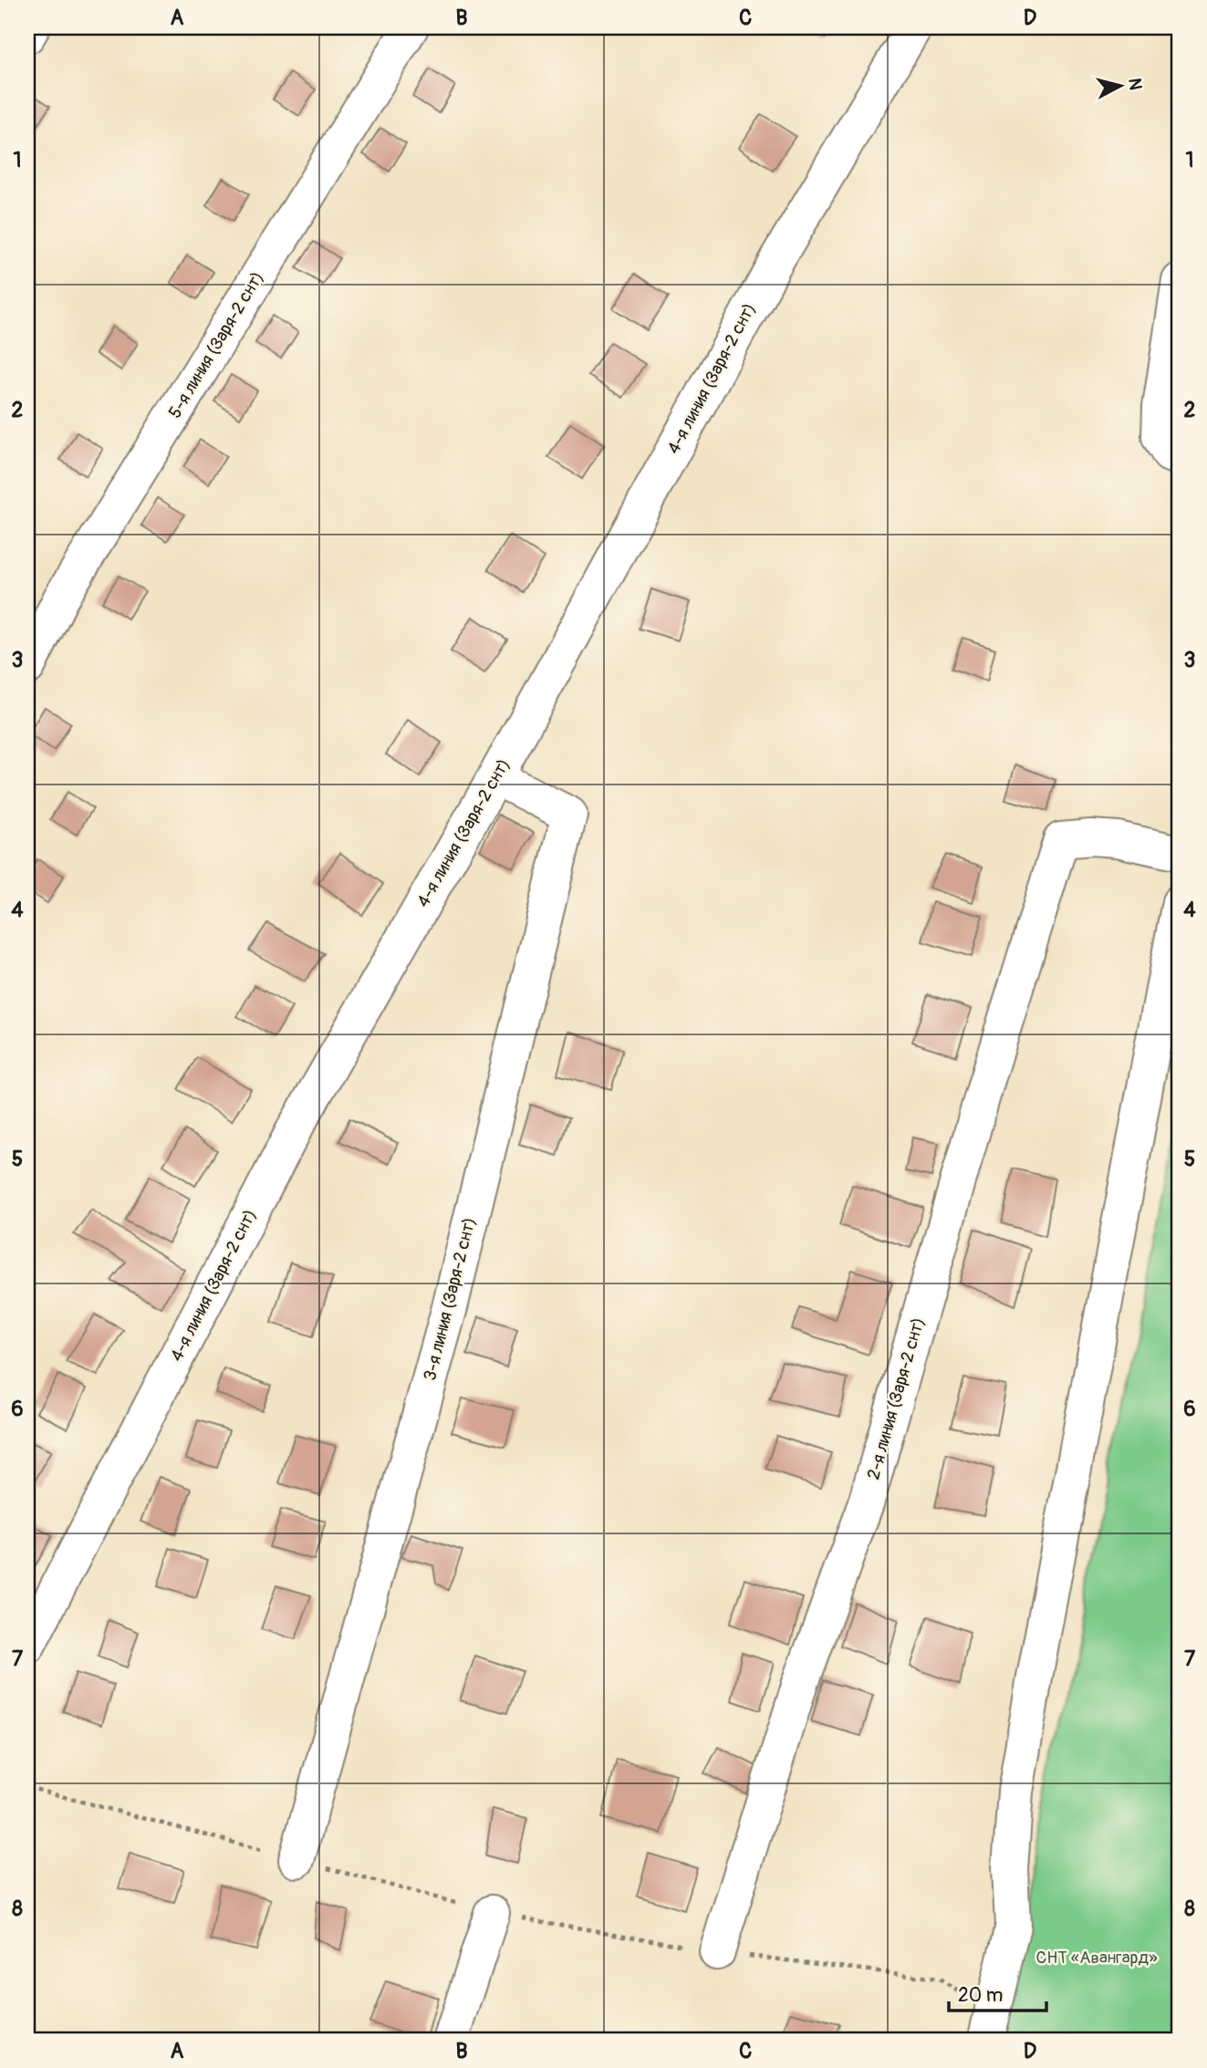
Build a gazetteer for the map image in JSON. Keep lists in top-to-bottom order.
{
  "streets": {
    "street": [
      "5-я линия (Заря-2 снт)",
      "4-я линия (Заря-2 снт)",
      "3-я линия (Заря-2 снт)",
      "2-я линия (Заря-2 снт)"
    ]
  },
  "crossings": [
    ["4-я линия (Заря-2 снт)", "3-я линия (Заря-2 снт)"]
  ],
  "parks": ["СНТ «Авангард»"],
  "scale_bar": "20 m",
  "north": "right",
  "grid": {
    "columns": [
      "A",
      "B",
      "C",
      "D"
    ],
    "rows": [
      "1",
      "2",
      "3",
      "4",
      "5",
      "6",
      "7",
      "8"
    ]
  }
}
